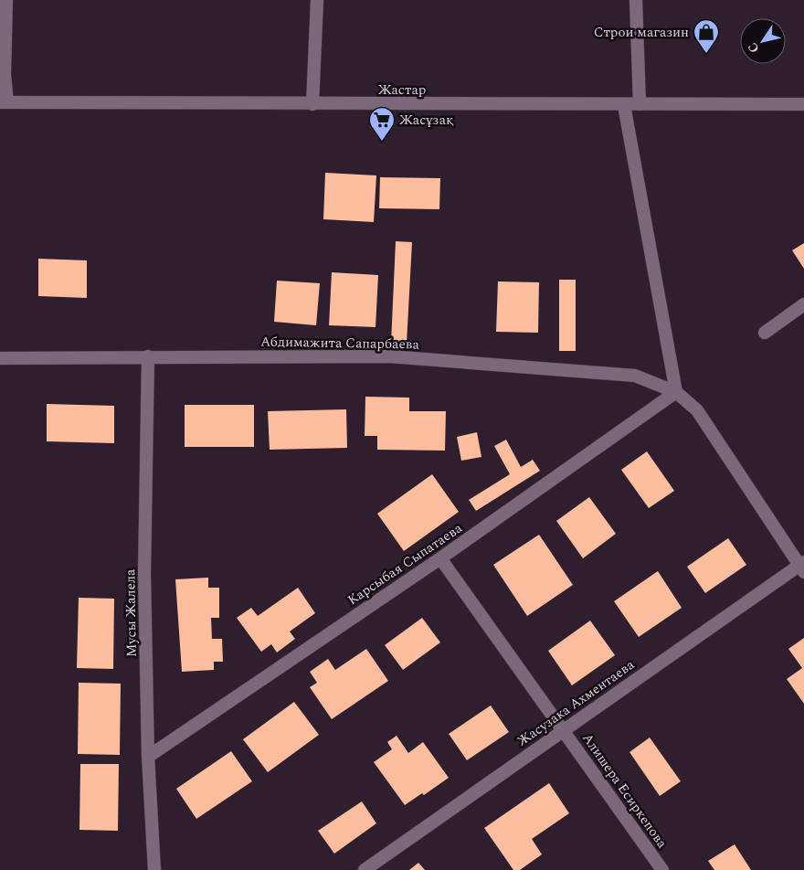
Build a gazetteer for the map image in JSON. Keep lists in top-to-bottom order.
{
  "streets": {
    "street": [
      "Жастар",
      "Абдимажита Сапарбаева",
      "Карсыбая Сыпатаева",
      "Мусы Жалела",
      "Жасузака Ахментаева",
      "Алишера Есиркепова"
    ]
  },
  "crossings": [
    ["Абдимажита Сапарбаева", "Карсыбая Сыпатаева"],
    ["Абдимажита Сапарбаева", "Мусы Жалела"],
    ["Абдимажита Сапарбаева", "Жасузака Ахментаева"],
    ["Карсыбая Сыпатаева", "Мусы Жалела"],
    ["Карсыбая Сыпатаева", "Алишера Есиркепова"],
    ["Жасузака Ахментаева", "Алишера Есиркепова"]
  ],
  "places": {
    "shop": ["Строи магазин"],
    "supermarket": ["Жасұзақ"]
  },
  "north": "bottom left"
}
